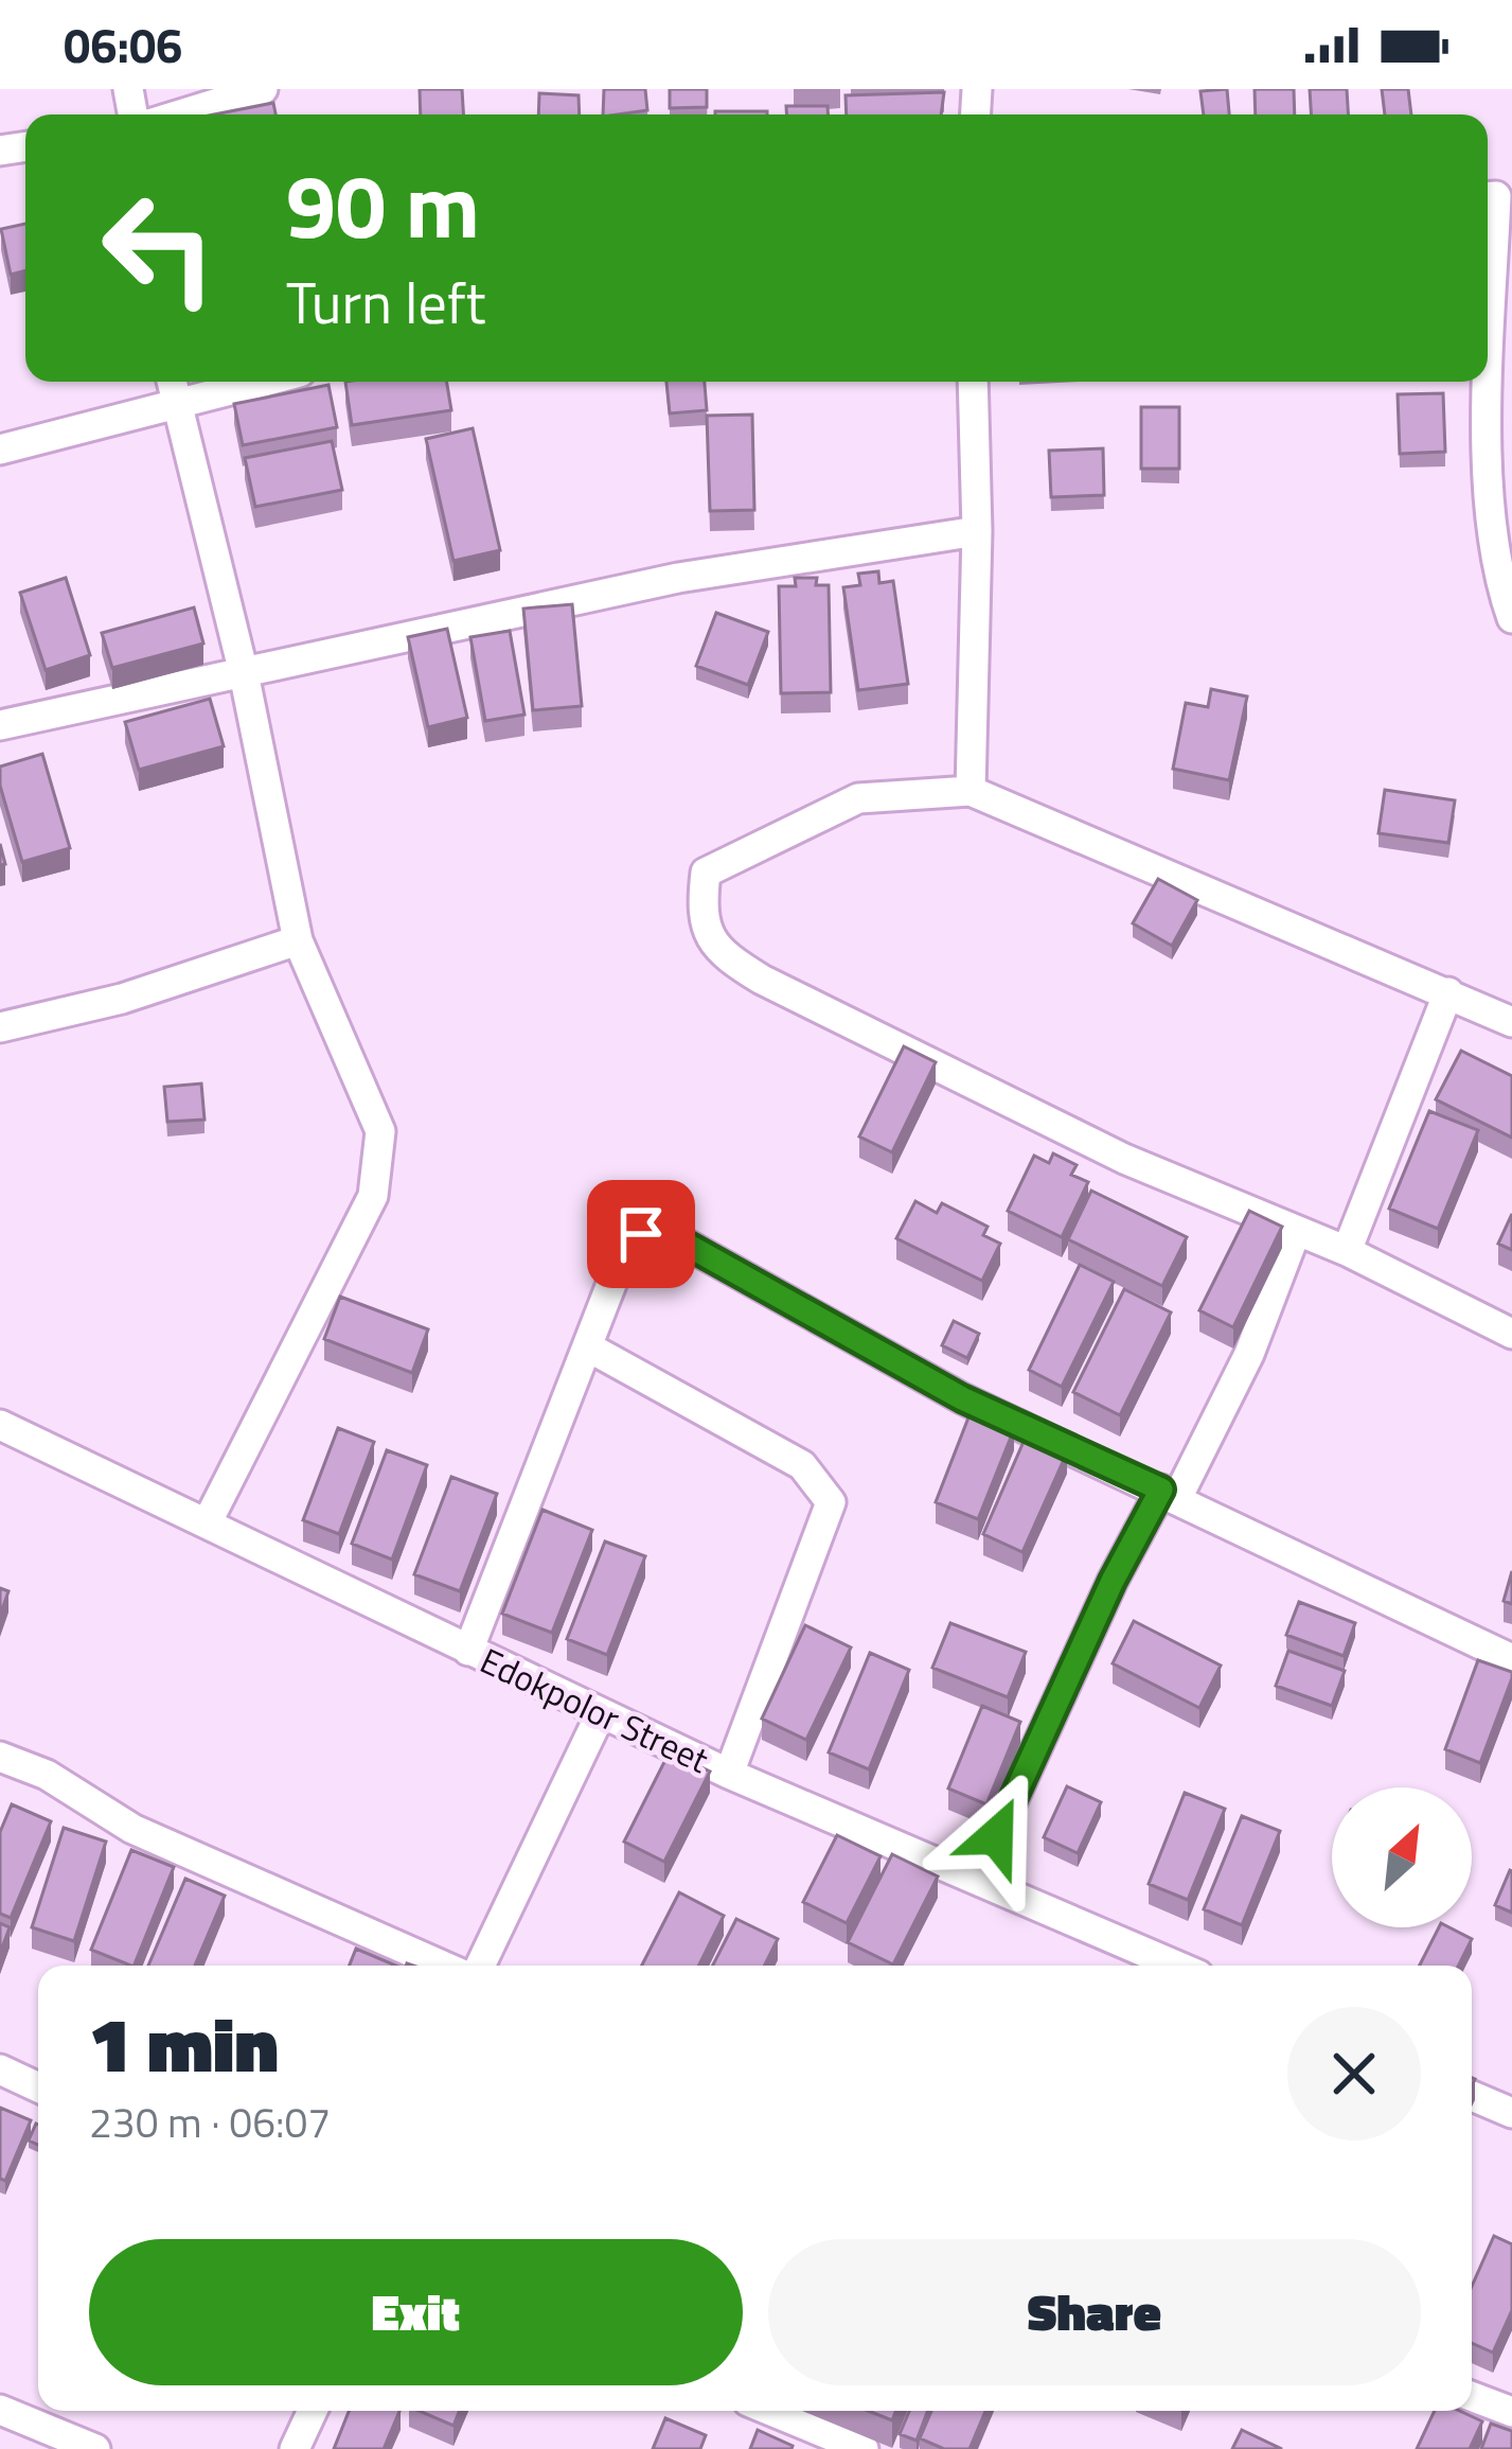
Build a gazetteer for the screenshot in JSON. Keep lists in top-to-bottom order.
{
  "streets": {
    "street": ["Edokpolor Street"]
  },
  "north": "top right",
  "page": {
    "status": "06:06",
    "turn": ["90 m", "Turn left"],
    "heading": ["1 min", "230 m · 06:07"],
    "buttons": ["Exit", "Share"]
  }
}
